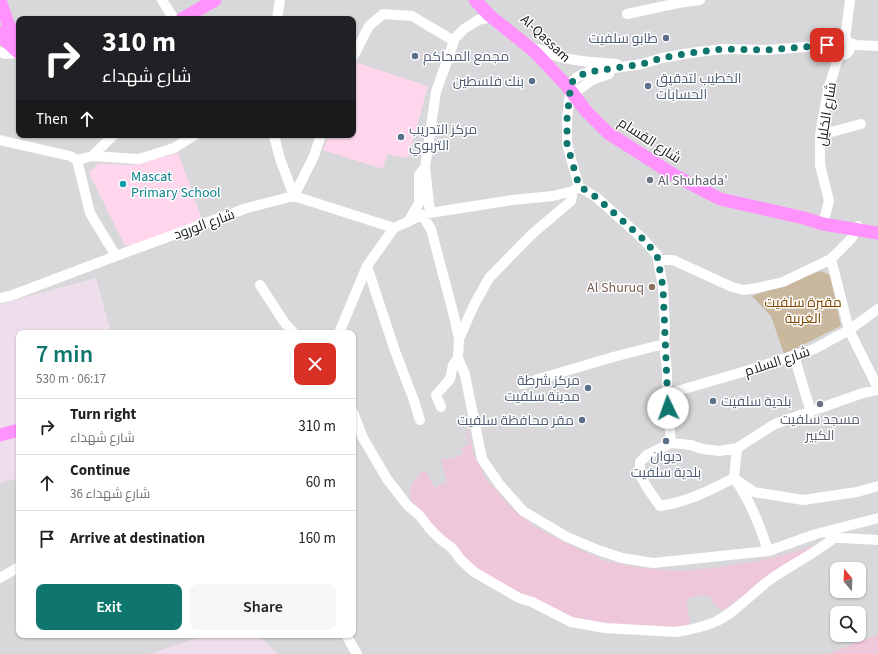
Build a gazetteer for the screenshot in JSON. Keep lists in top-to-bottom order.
{
  "streets": {
    "main road": ["Al-Qassam", "شارع القسام"],
    "street": ["شارع الخليل", "شارع الورود", "شارع السلام"]
  },
  "crossings": [
    ["Al-Qassam", "شارع القسام"],
    ["شارع الخليل", "شارع القسام"]
  ],
  "parks": ["مقبرة سلفيت الغربية"],
  "places": [
    "طابو سلفيت",
    "مجمع المحاكم",
    "بنك فلسطين",
    "الخطيب لتدقيق الحسابات",
    "مركز التدريب التربوي",
    "Al Shuhada'",
    "Mascat Primary School",
    "Al Shuruq",
    "مركز شرطة مدينة سلفيت",
    "بلدية سلفيت",
    "مسجد سلفيت الكبير",
    "مقر محافظة سلفيت",
    "ديوان بلدية سلفيت"
  ],
  "north": "top",
  "page": {
    "turn": ["310 m", "شارع شهداء"],
    "then": "Then",
    "heading": ["7 min", "530 m · 06:17"],
    "list": [
      {
        "name": "Turn right",
        "note": "شارع شهداء",
        "value": "310 m"
      },
      {
        "name": "Continue",
        "note": "شارع شهداء 36",
        "value": "60 m"
      },
      {
        "name": "Arrive at destination",
        "value": "160 m"
      }
    ],
    "buttons": ["Exit", "Share"]
  }
}
